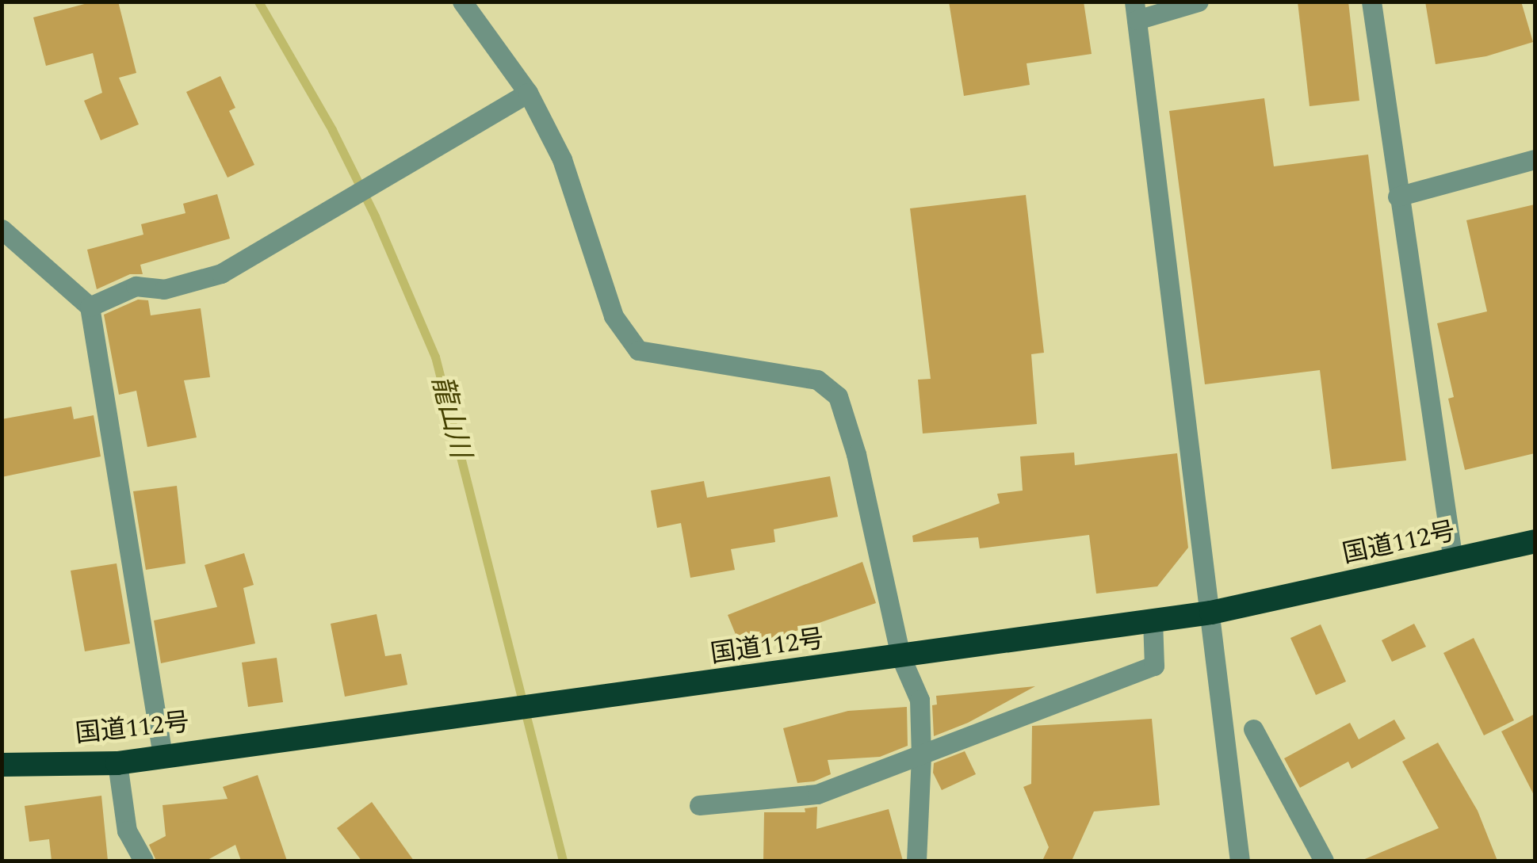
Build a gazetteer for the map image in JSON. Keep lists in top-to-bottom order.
{
  "streets": {
    "highway": ["国道112号"]
  },
  "water": ["龍山川"]
}
